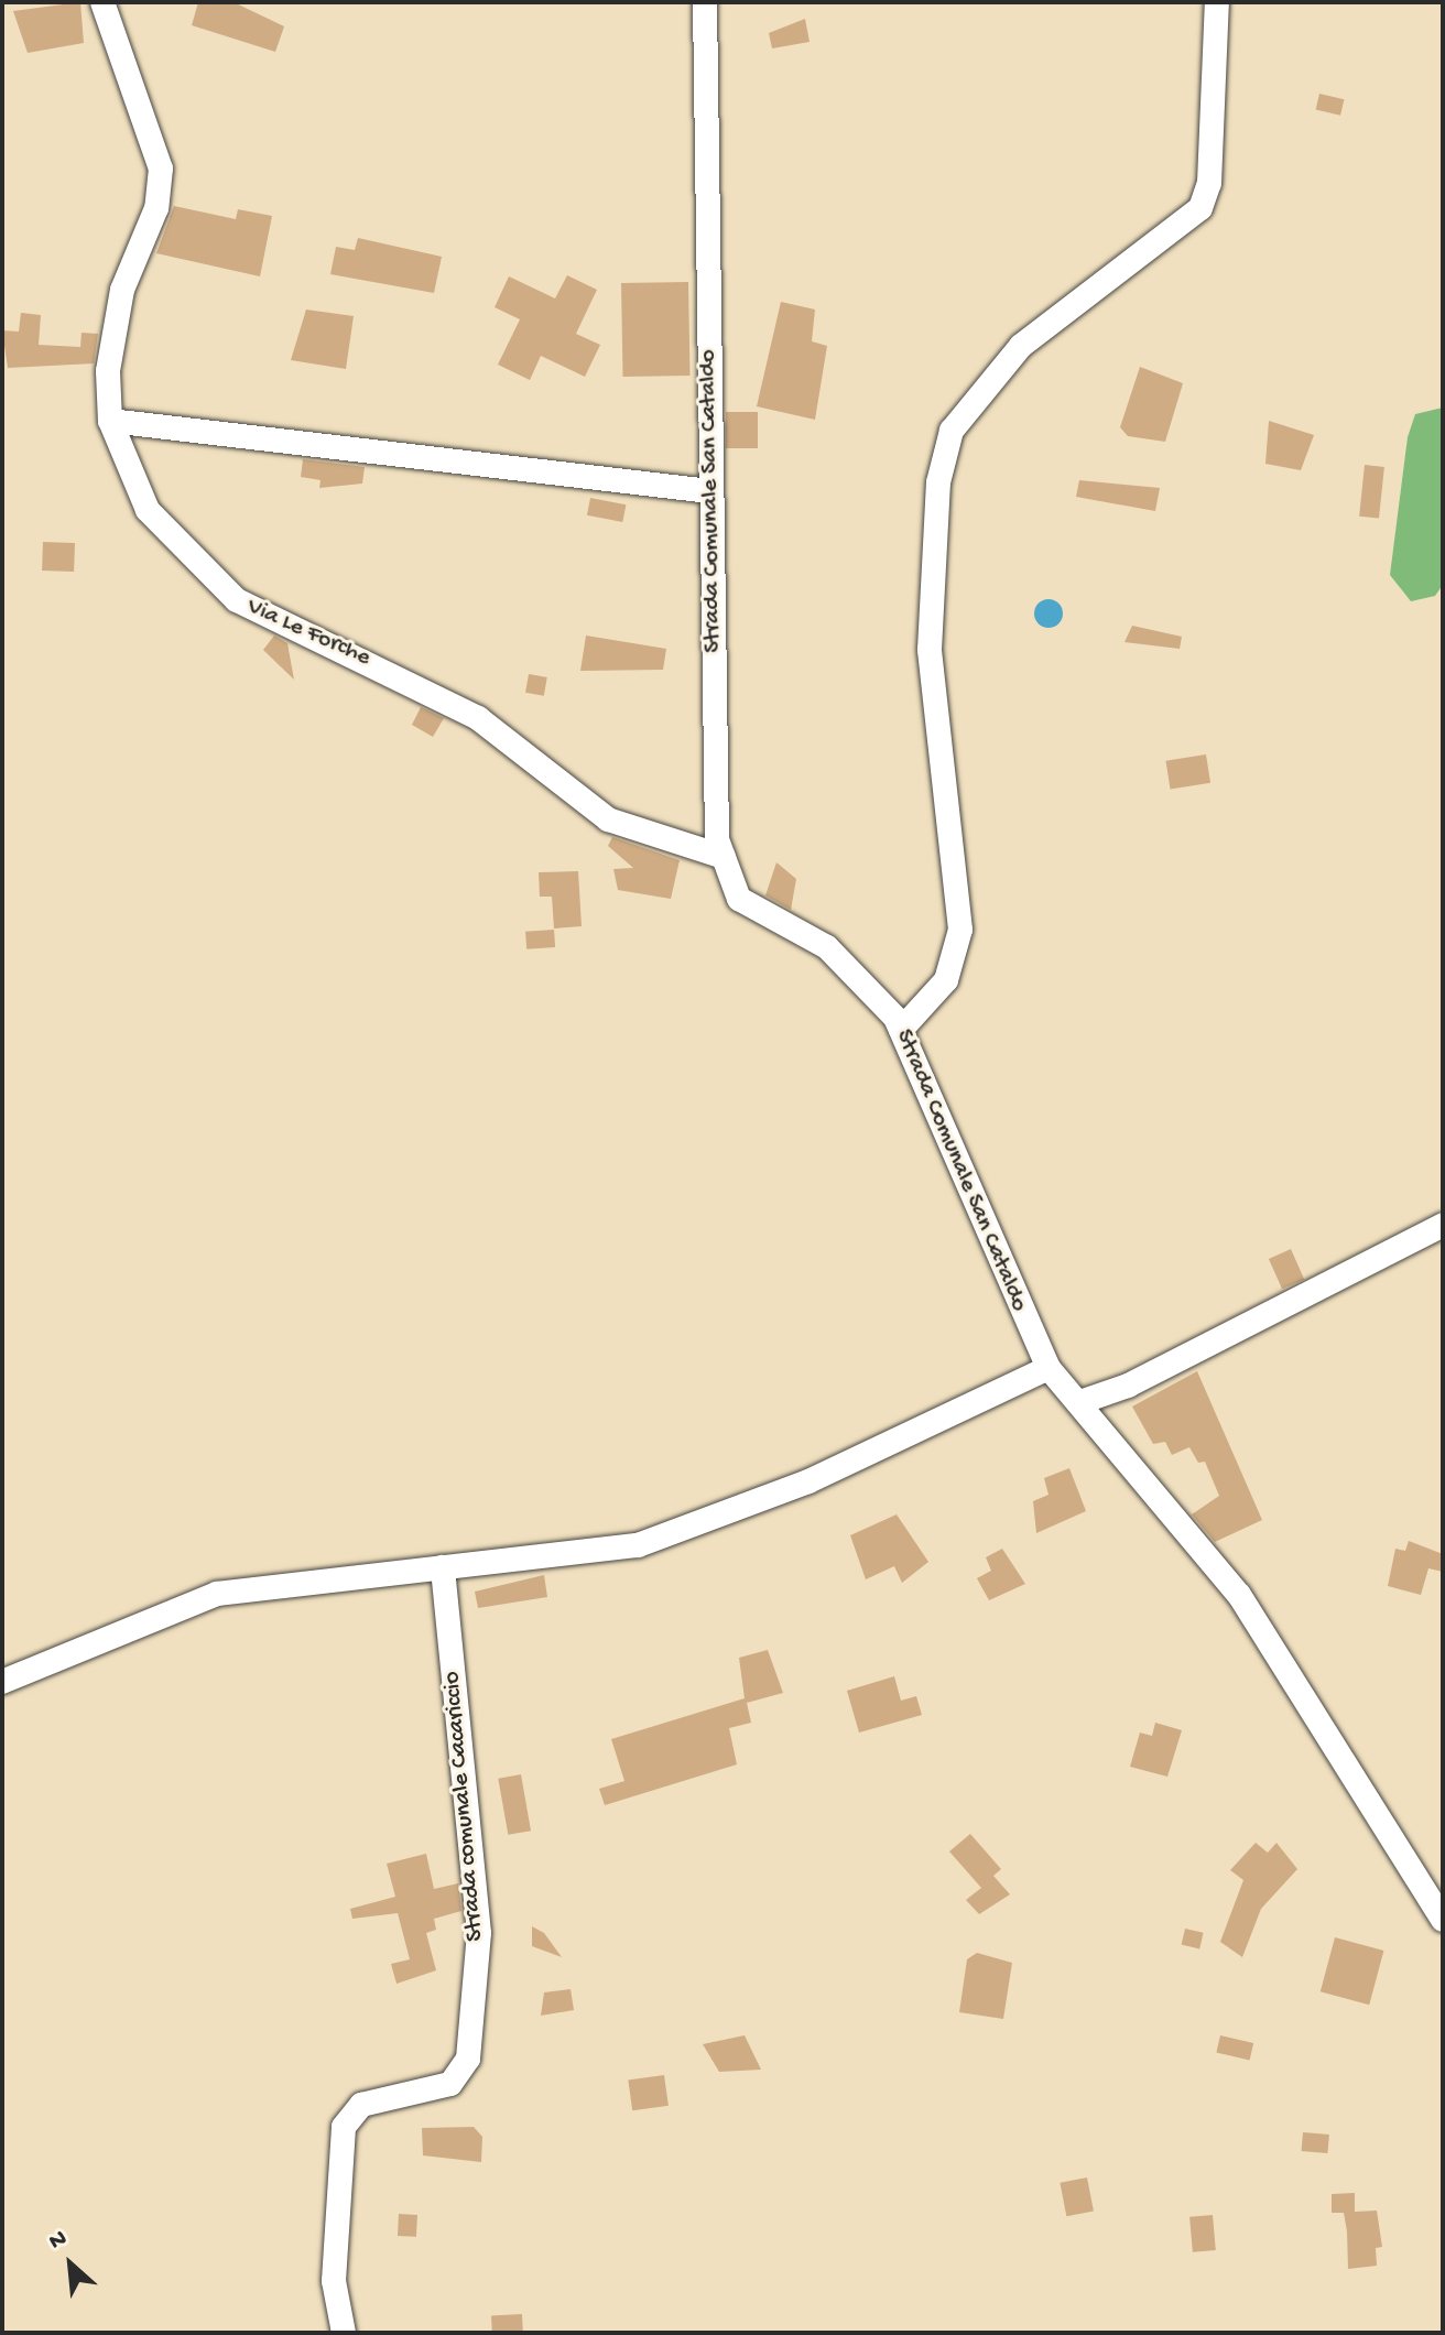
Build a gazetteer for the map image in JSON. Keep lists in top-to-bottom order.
{
  "streets": {
    "street": ["Strada Comunale San Cataldo", "Via Le Forche", "Strada comunale Cacariccio"]
  },
  "crossings": [
    ["Strada Comunale San Cataldo", "Via Le Forche"]
  ],
  "north": "top left"
}
